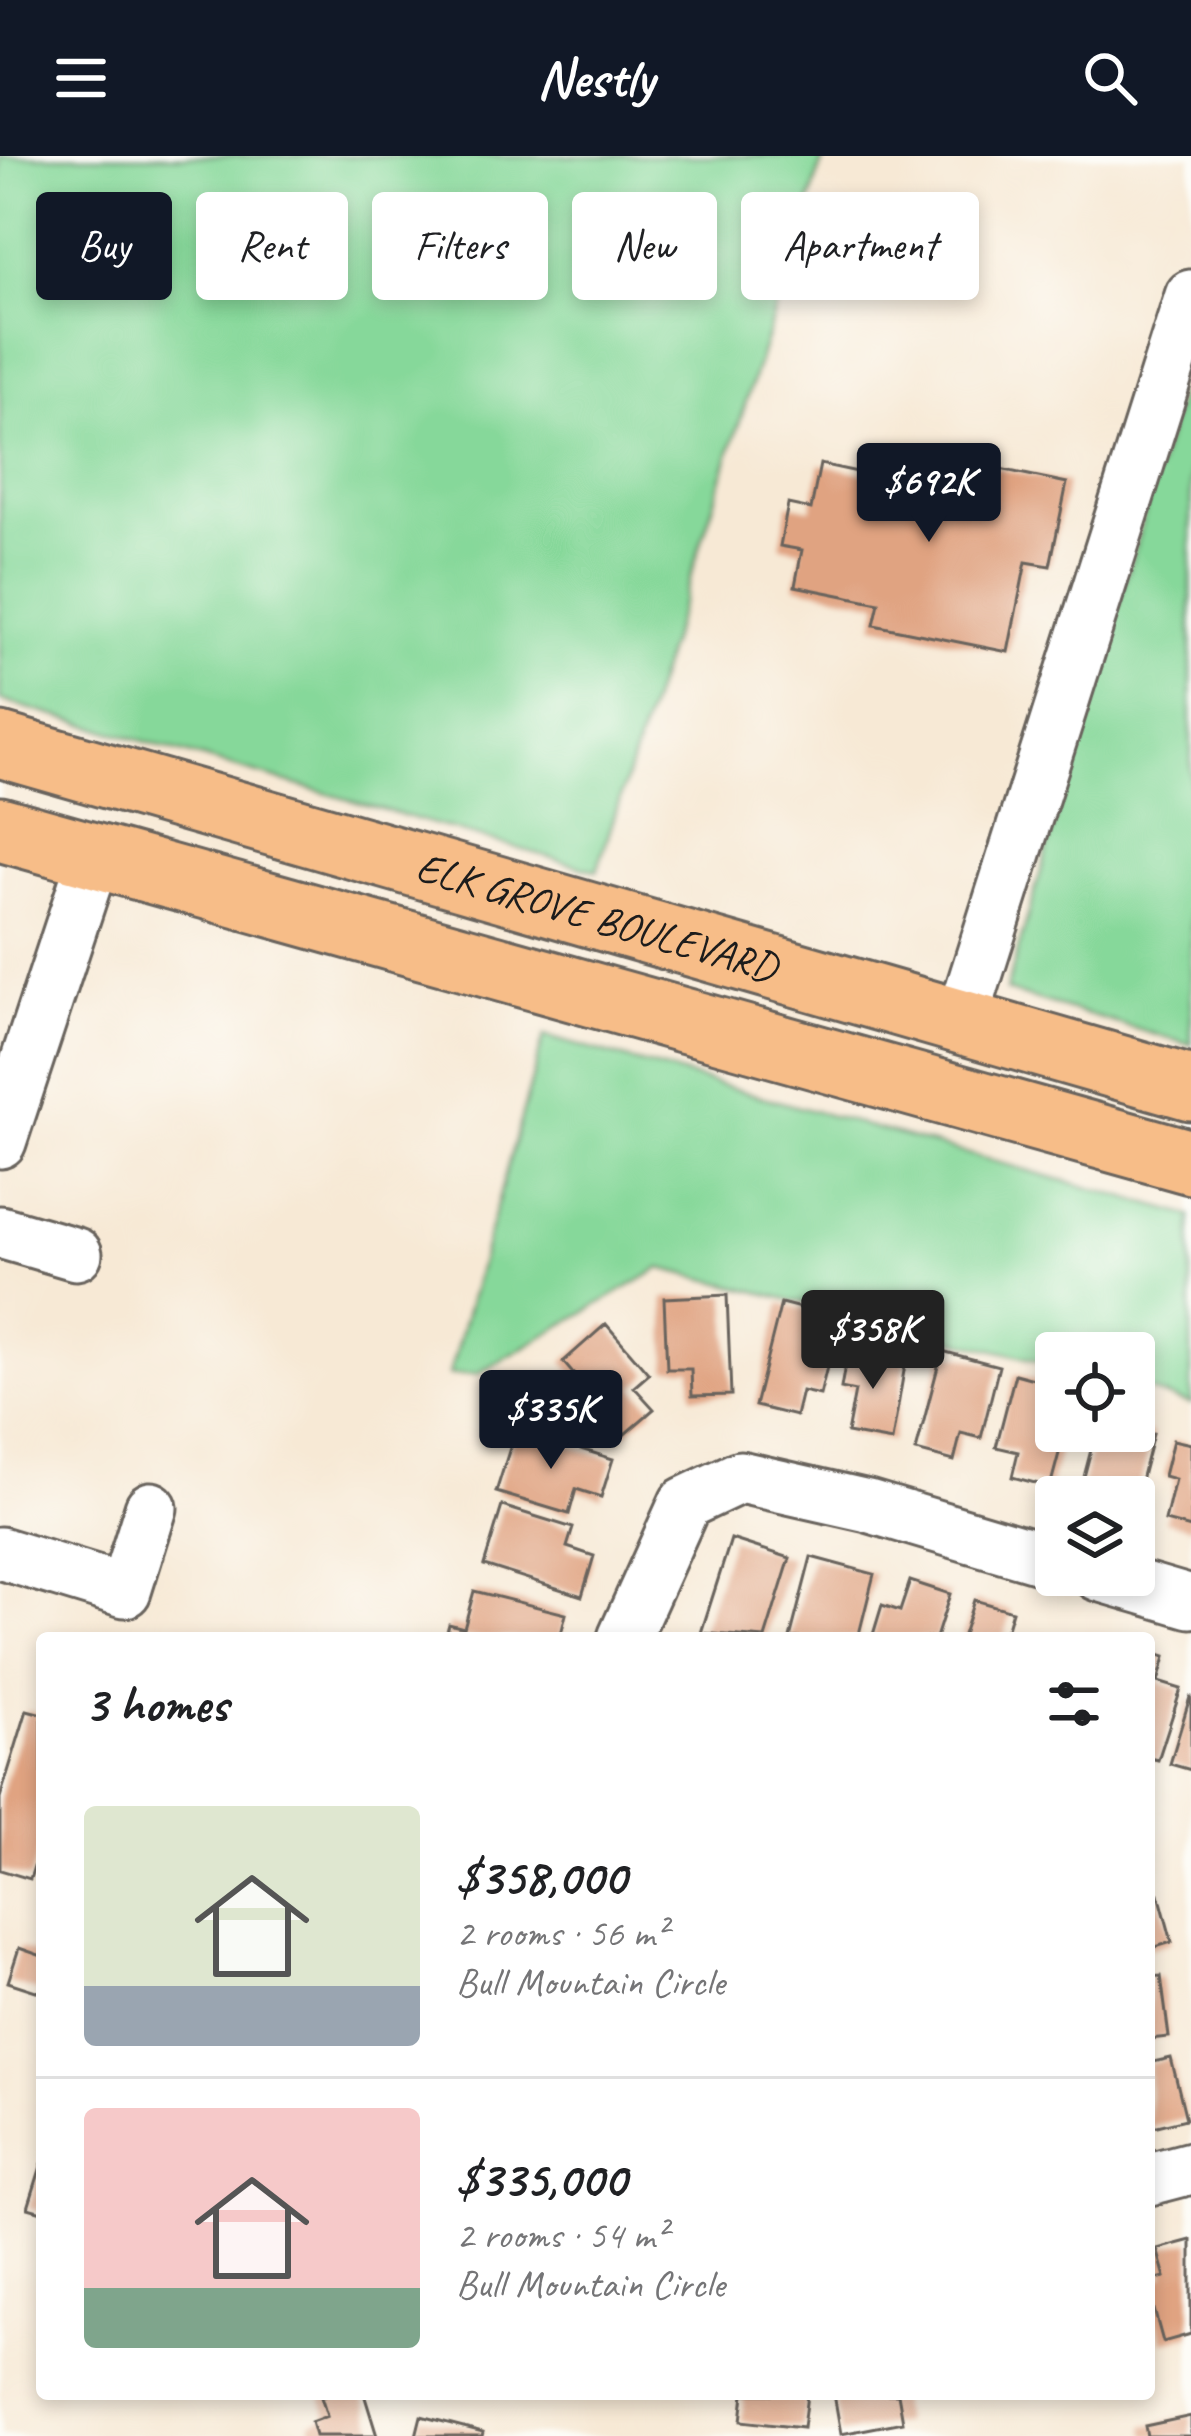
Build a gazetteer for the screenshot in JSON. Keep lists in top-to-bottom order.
{
  "streets": {
    "main road": ["ELK GROVE BOULEVARD"]
  },
  "page": {
    "header": "Nestly",
    "chip": [
      "Buy",
      "Rent",
      "Filters",
      "New",
      "Apartment"
    ],
    "price": ["$692K", "$358K", "$335K"],
    "heading": "3 homes",
    "list": [
      {
        "name": "$358,000",
        "note": "2 rooms · 56 m² · Bull Mountain Circle"
      },
      {
        "name": "$335,000",
        "note": "2 rooms · 54 m² · Bull Mountain Circle"
      }
    ]
  }
}
